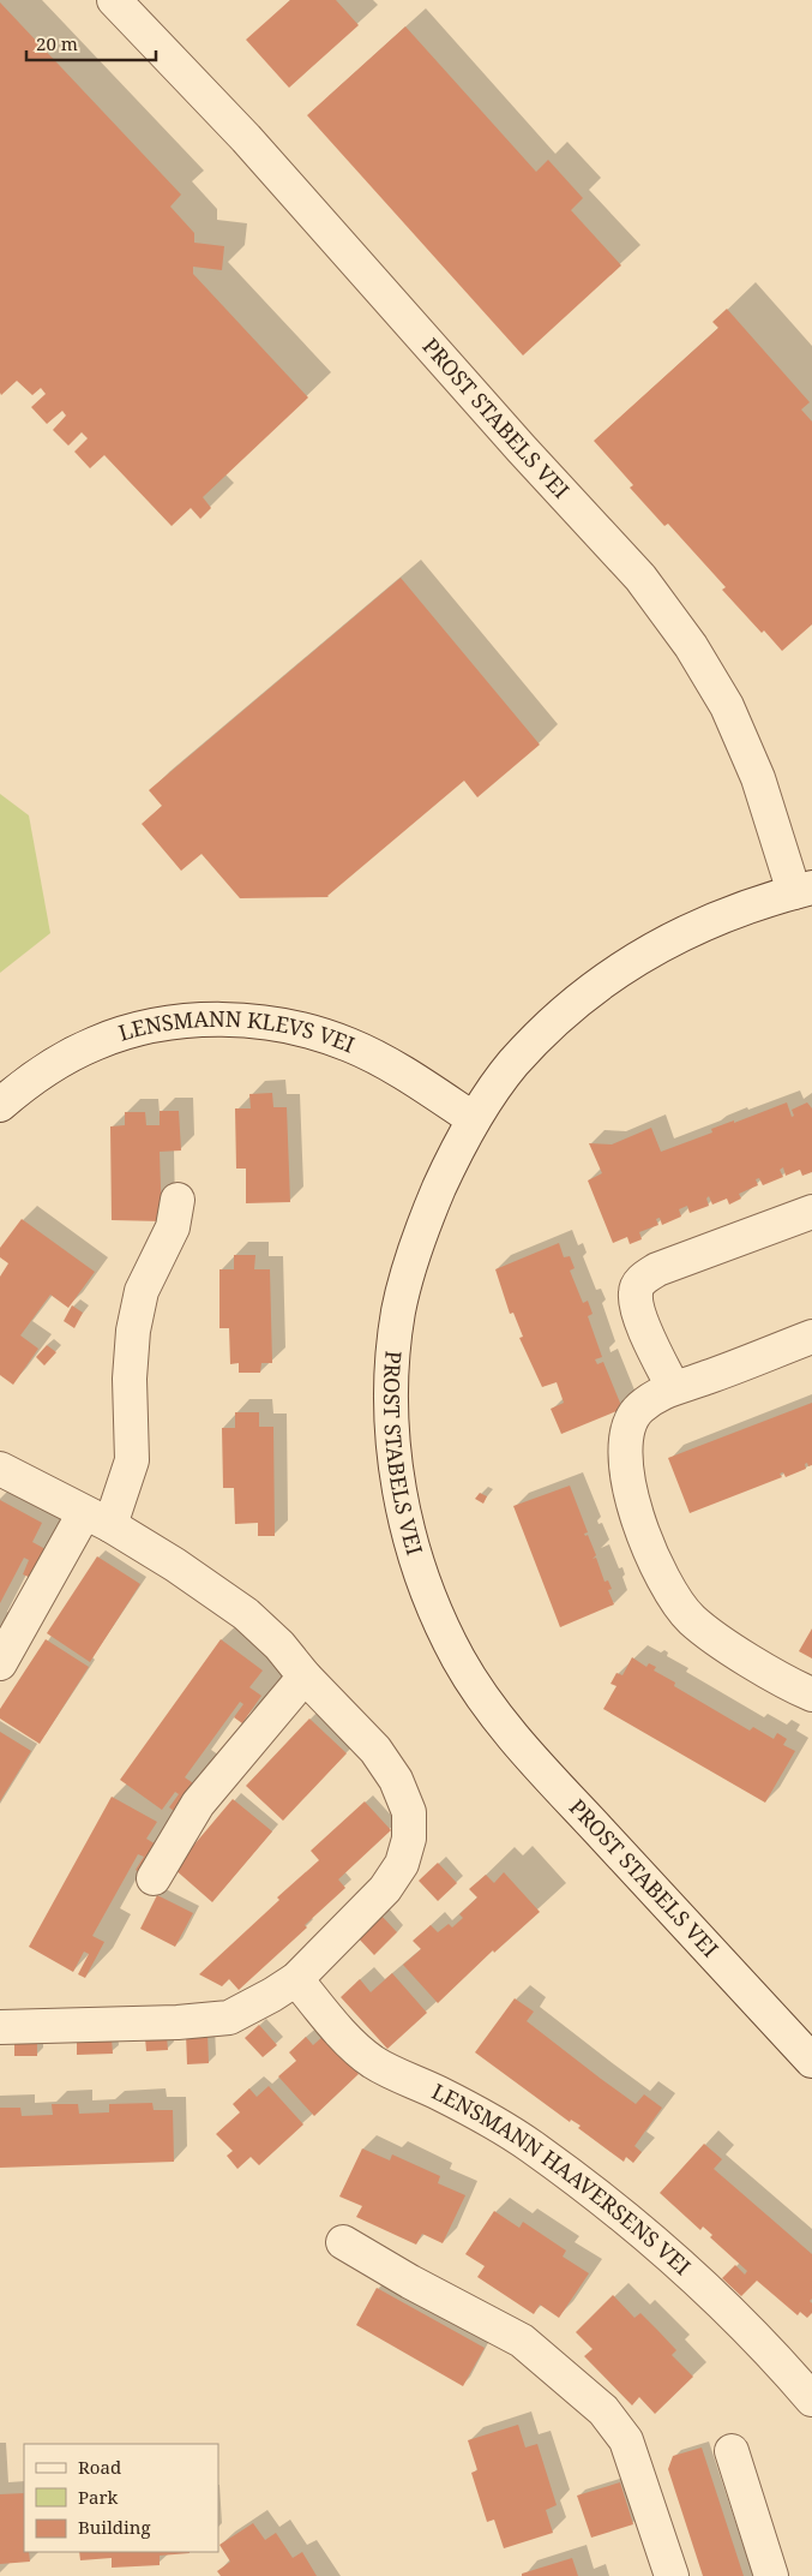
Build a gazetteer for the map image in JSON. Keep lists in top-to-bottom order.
{
  "streets": {
    "street": ["PROST STABELS VEI", "LENSMANN KLEVS VEI", "LENSMANN HAAVERSENS VEI"]
  },
  "crossings": [
    ["PROST STABELS VEI", "LENSMANN KLEVS VEI"]
  ],
  "legend": ["Road", "Park", "Building"],
  "scale_bar": "20 m"
}
